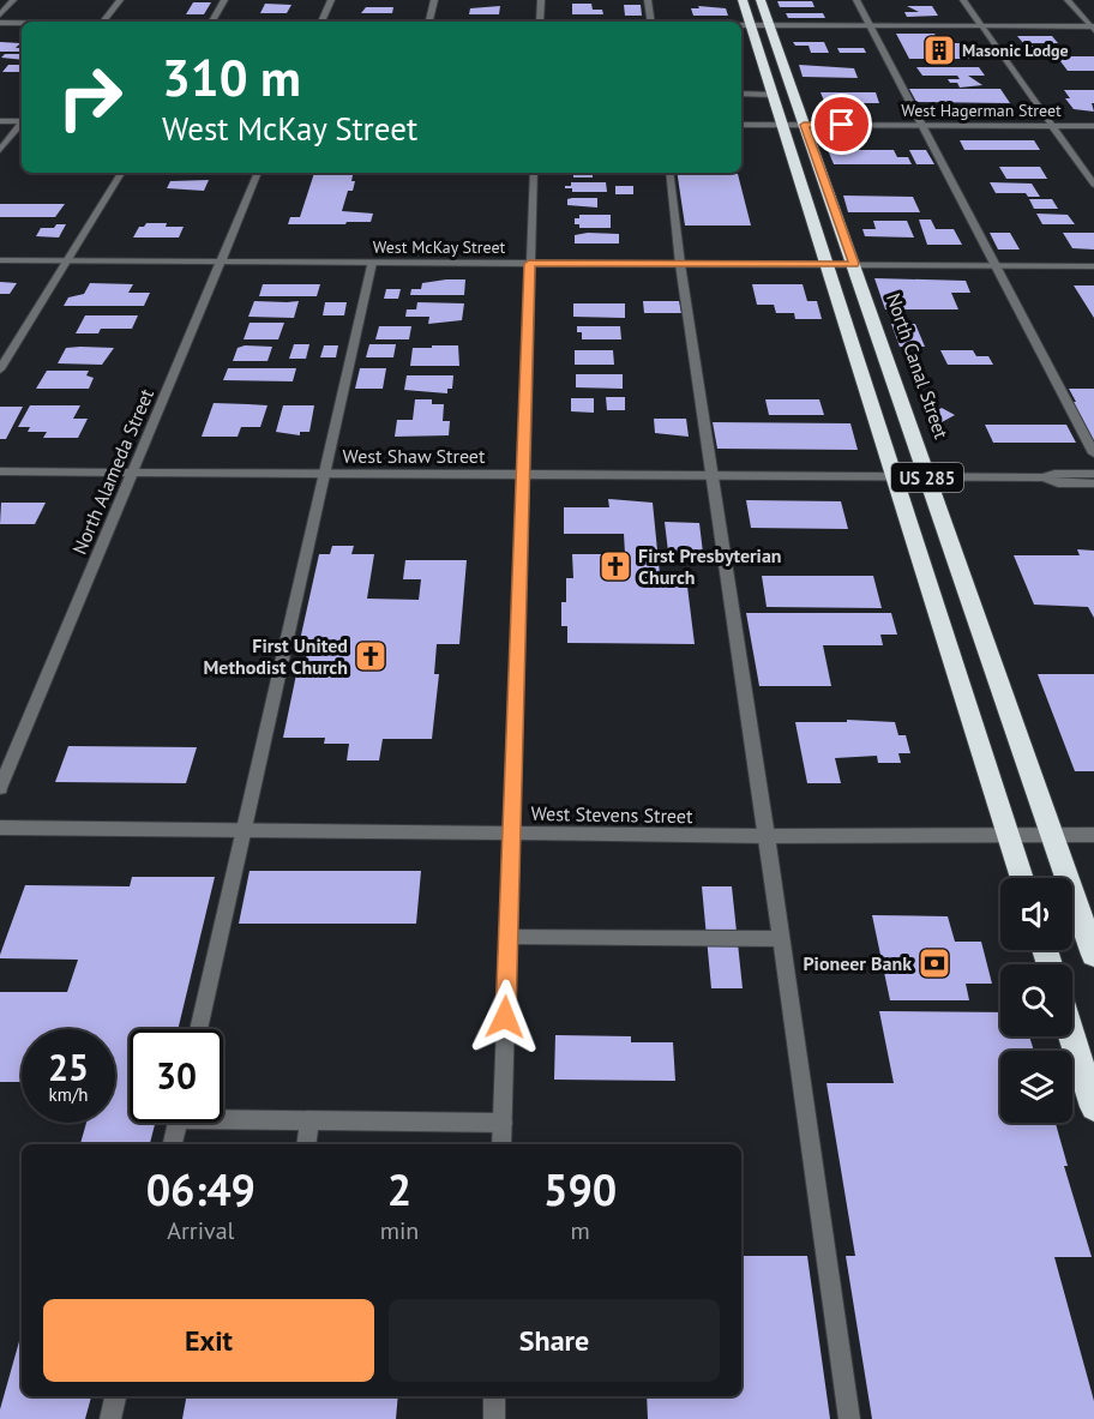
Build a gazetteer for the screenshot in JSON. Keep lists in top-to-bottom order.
{
  "streets": {
    "highway": ["North Canal Street", "US 285"],
    "street": [
      "West Hagerman Street",
      "West McKay Street",
      "West Shaw Street",
      "North Alameda Street",
      "West Stevens Street"
    ]
  },
  "crossings": [
    ["West Hagerman Street", "North Canal Street"],
    ["West Hagerman Street", "US 285"],
    ["West McKay Street", "North Canal Street"],
    ["West McKay Street", "North Alameda Street"],
    ["West McKay Street", "US 285"],
    ["North Canal Street", "West Shaw Street"],
    ["North Canal Street", "West Stevens Street"],
    ["West Shaw Street", "North Alameda Street"],
    ["West Shaw Street", "US 285"],
    ["US 285", "West Stevens Street"]
  ],
  "places": {
    "building": ["Masonic Lodge"],
    "church": ["First Presbyterian Church", "First United Methodist Church"],
    "bank": ["Pioneer Bank"]
  },
  "page": {
    "turn": ["310 m", "West McKay Street"],
    "speed": "25 km/h",
    "limit": "30",
    "eta": [
      "06:49",
      "Arrival",
      "2",
      "min",
      "590",
      "m"
    ],
    "buttons": ["Exit", "Share"]
  }
}
